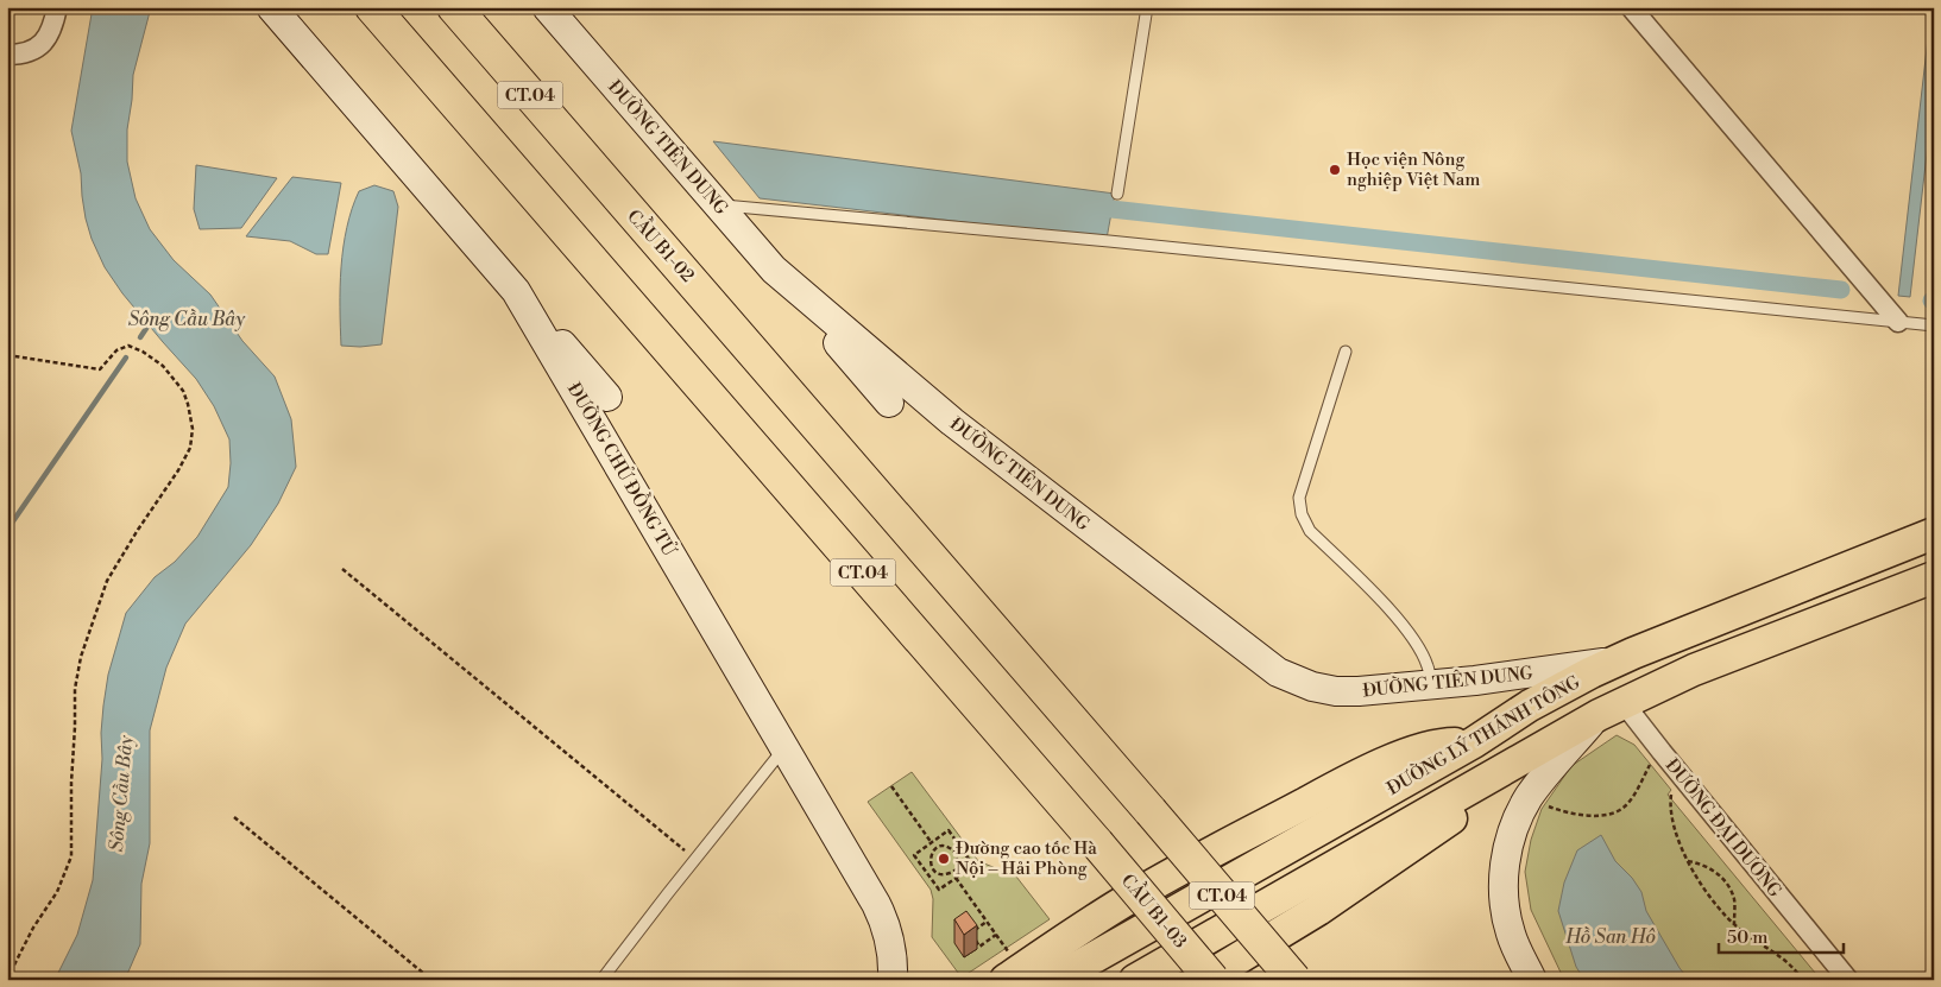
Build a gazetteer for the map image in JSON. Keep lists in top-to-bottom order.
{
  "streets": {
    "highway": ["CT.04", "CẦU B1-02", "CẦU B1-03"],
    "main road": ["ĐƯỜNG TIÊN DUNG", "ĐƯỜNG CHỬ ĐỒNG TỬ", "ĐƯỜNG LÝ THÁNH TÔNG"],
    "street": ["ĐƯỜNG ĐẠI DƯƠNG"]
  },
  "crossings": [
    ["ĐƯỜNG TIÊN DUNG", "ĐƯỜNG LÝ THÁNH TÔNG"]
  ],
  "water": ["Sông Cầu Bây", "Hồ San Hô"],
  "places": ["Học viện Nông nghiệp Việt Nam", "Đường cao tốc Hà Nội – Hải Phòng"],
  "scale_bar": "50 m"
}
